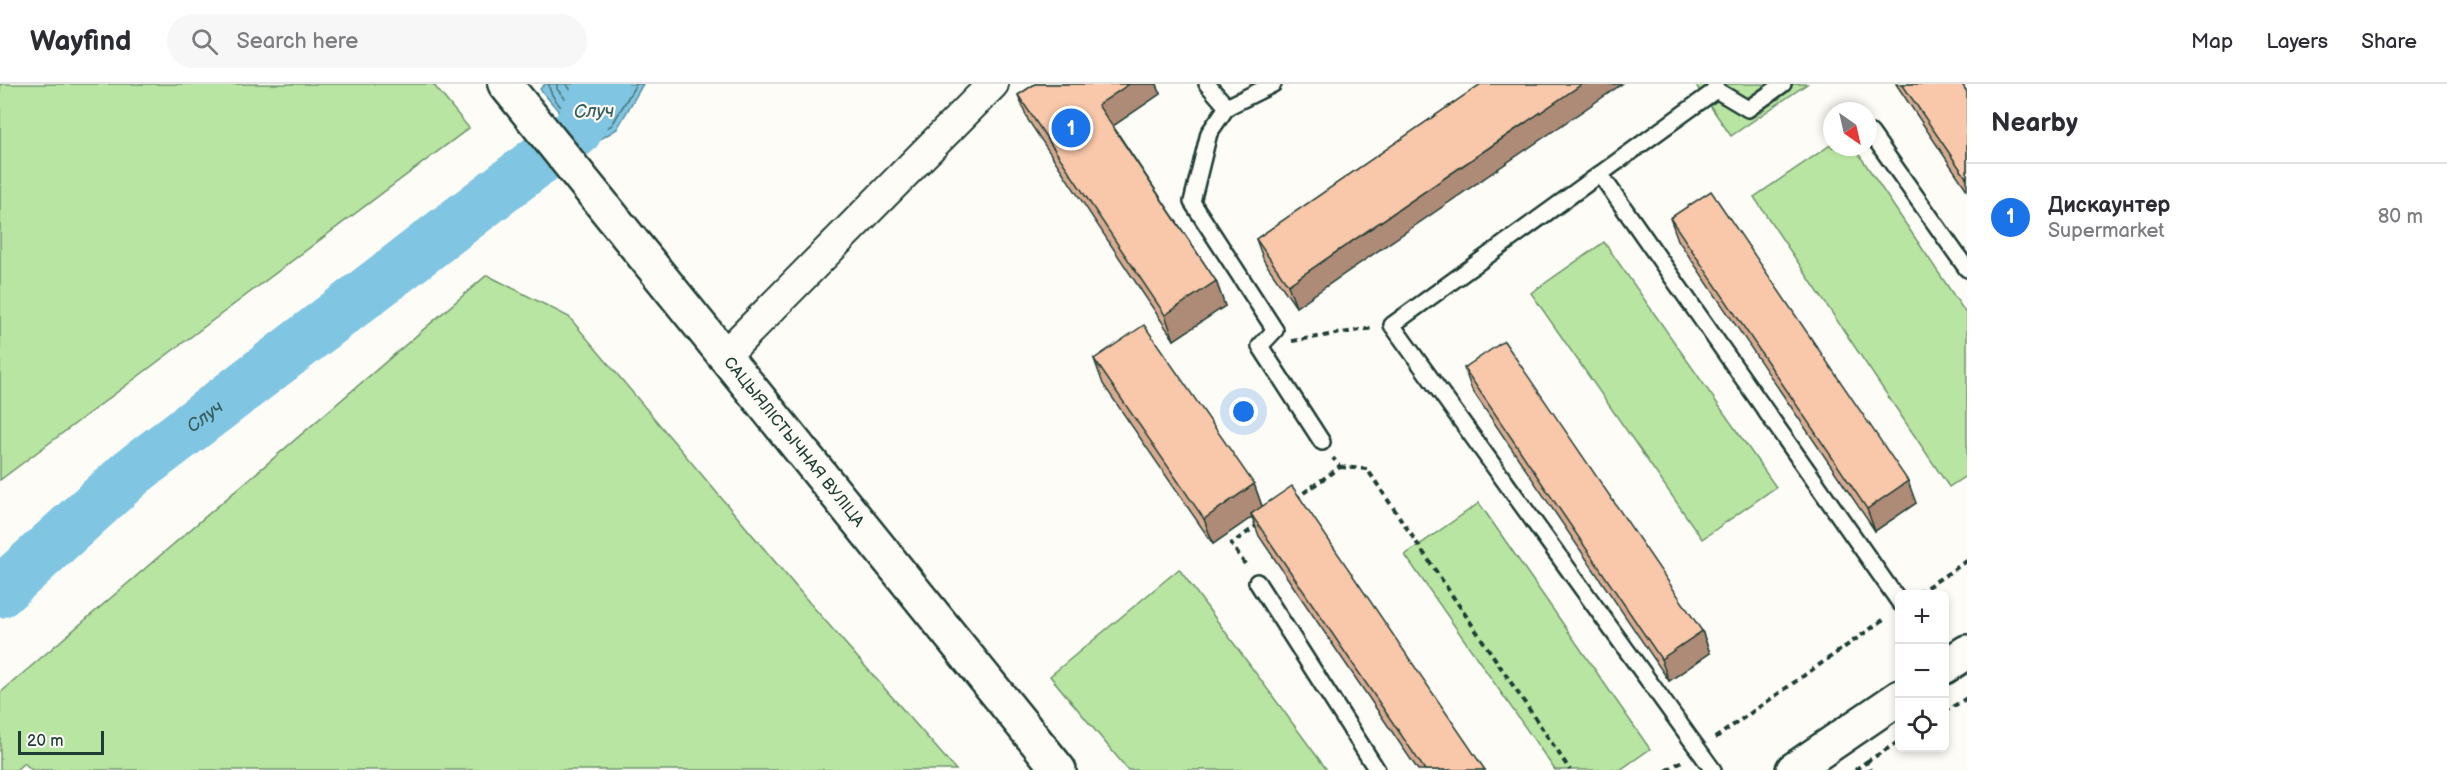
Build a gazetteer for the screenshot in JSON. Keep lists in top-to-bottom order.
{
  "streets": {
    "main road": ["САЦЫЯЛІСТЫЧНАЯ ВУЛІЦА"]
  },
  "water": ["Случ"],
  "scale_bar": "20 m",
  "north": "bottom right",
  "page": {
    "header": "Wayfind",
    "search": "Search here",
    "nav": ["Map", "Layers", "Share"],
    "heading": "Nearby",
    "pins": "1",
    "list": [
      {
        "mark": "1",
        "name": "Дискаунтер",
        "note": "Supermarket",
        "value": "80 m"
      }
    ],
    "map_buttons": ["+", "−"],
    "scale": "20 m"
  }
}
